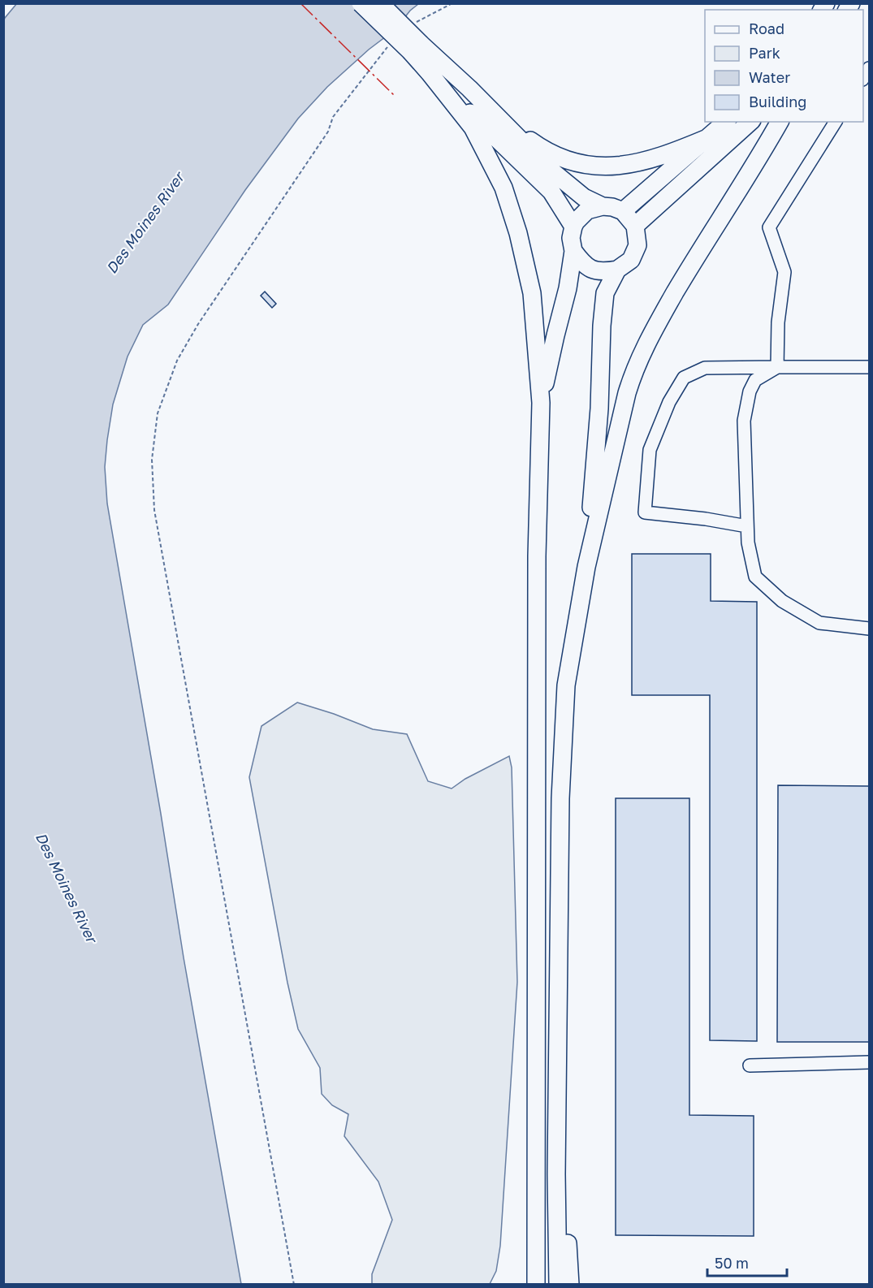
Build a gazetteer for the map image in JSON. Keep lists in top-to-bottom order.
{
  "water": ["Des Moines River"],
  "legend": [
    "Road",
    "Park",
    "Water",
    "Building"
  ],
  "scale_bar": "50 m"
}
